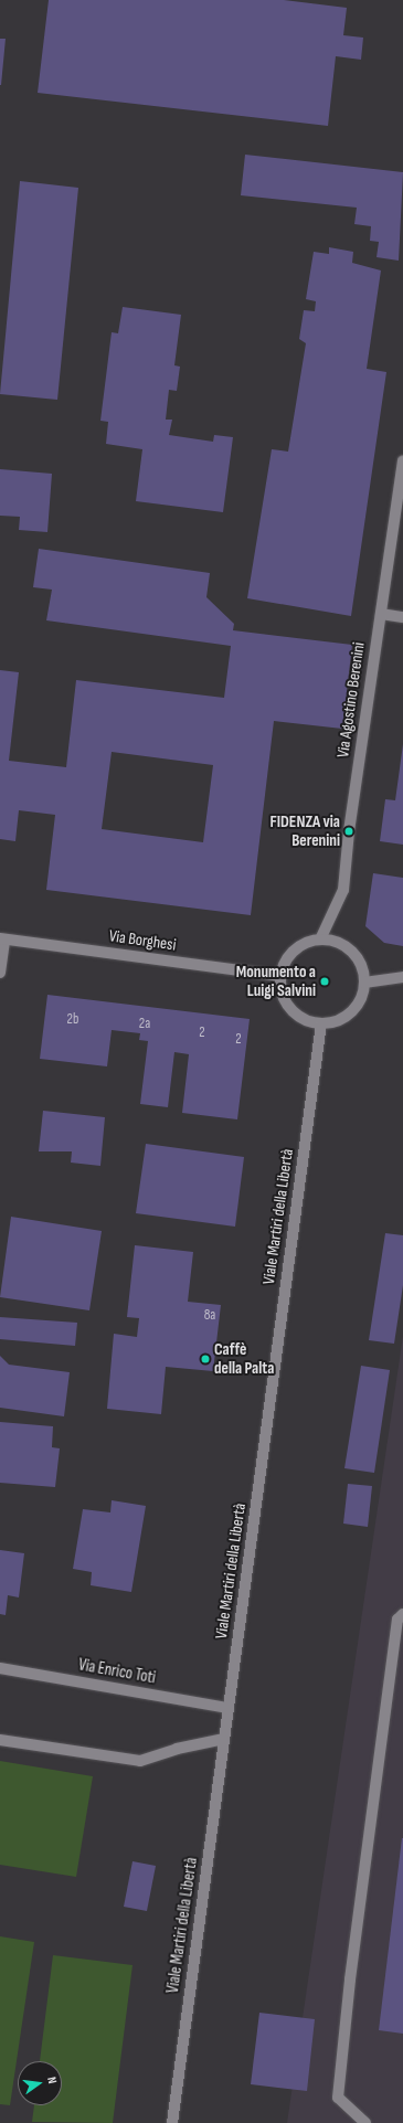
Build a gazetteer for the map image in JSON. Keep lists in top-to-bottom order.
{
  "streets": {
    "street": [
      "Via Agostino Berenini",
      "Via Borghesi",
      "Viale Martiri della Libertà",
      "Via Enrico Toti"
    ]
  },
  "crossings": [
    ["Via Agostino Berenini", "Via Borghesi"],
    ["Via Agostino Berenini", "Viale Martiri della Libertà"],
    ["Via Borghesi", "Viale Martiri della Libertà"],
    ["Viale Martiri della Libertà", "Via Enrico Toti"]
  ],
  "places": ["FIDENZA via Berenini", "Monumento a Luigi Salvini", "Caffè della Palta"],
  "house_numbers": [
    "2b",
    "2a",
    "2",
    "2",
    "8a"
  ],
  "north": "right"
}
